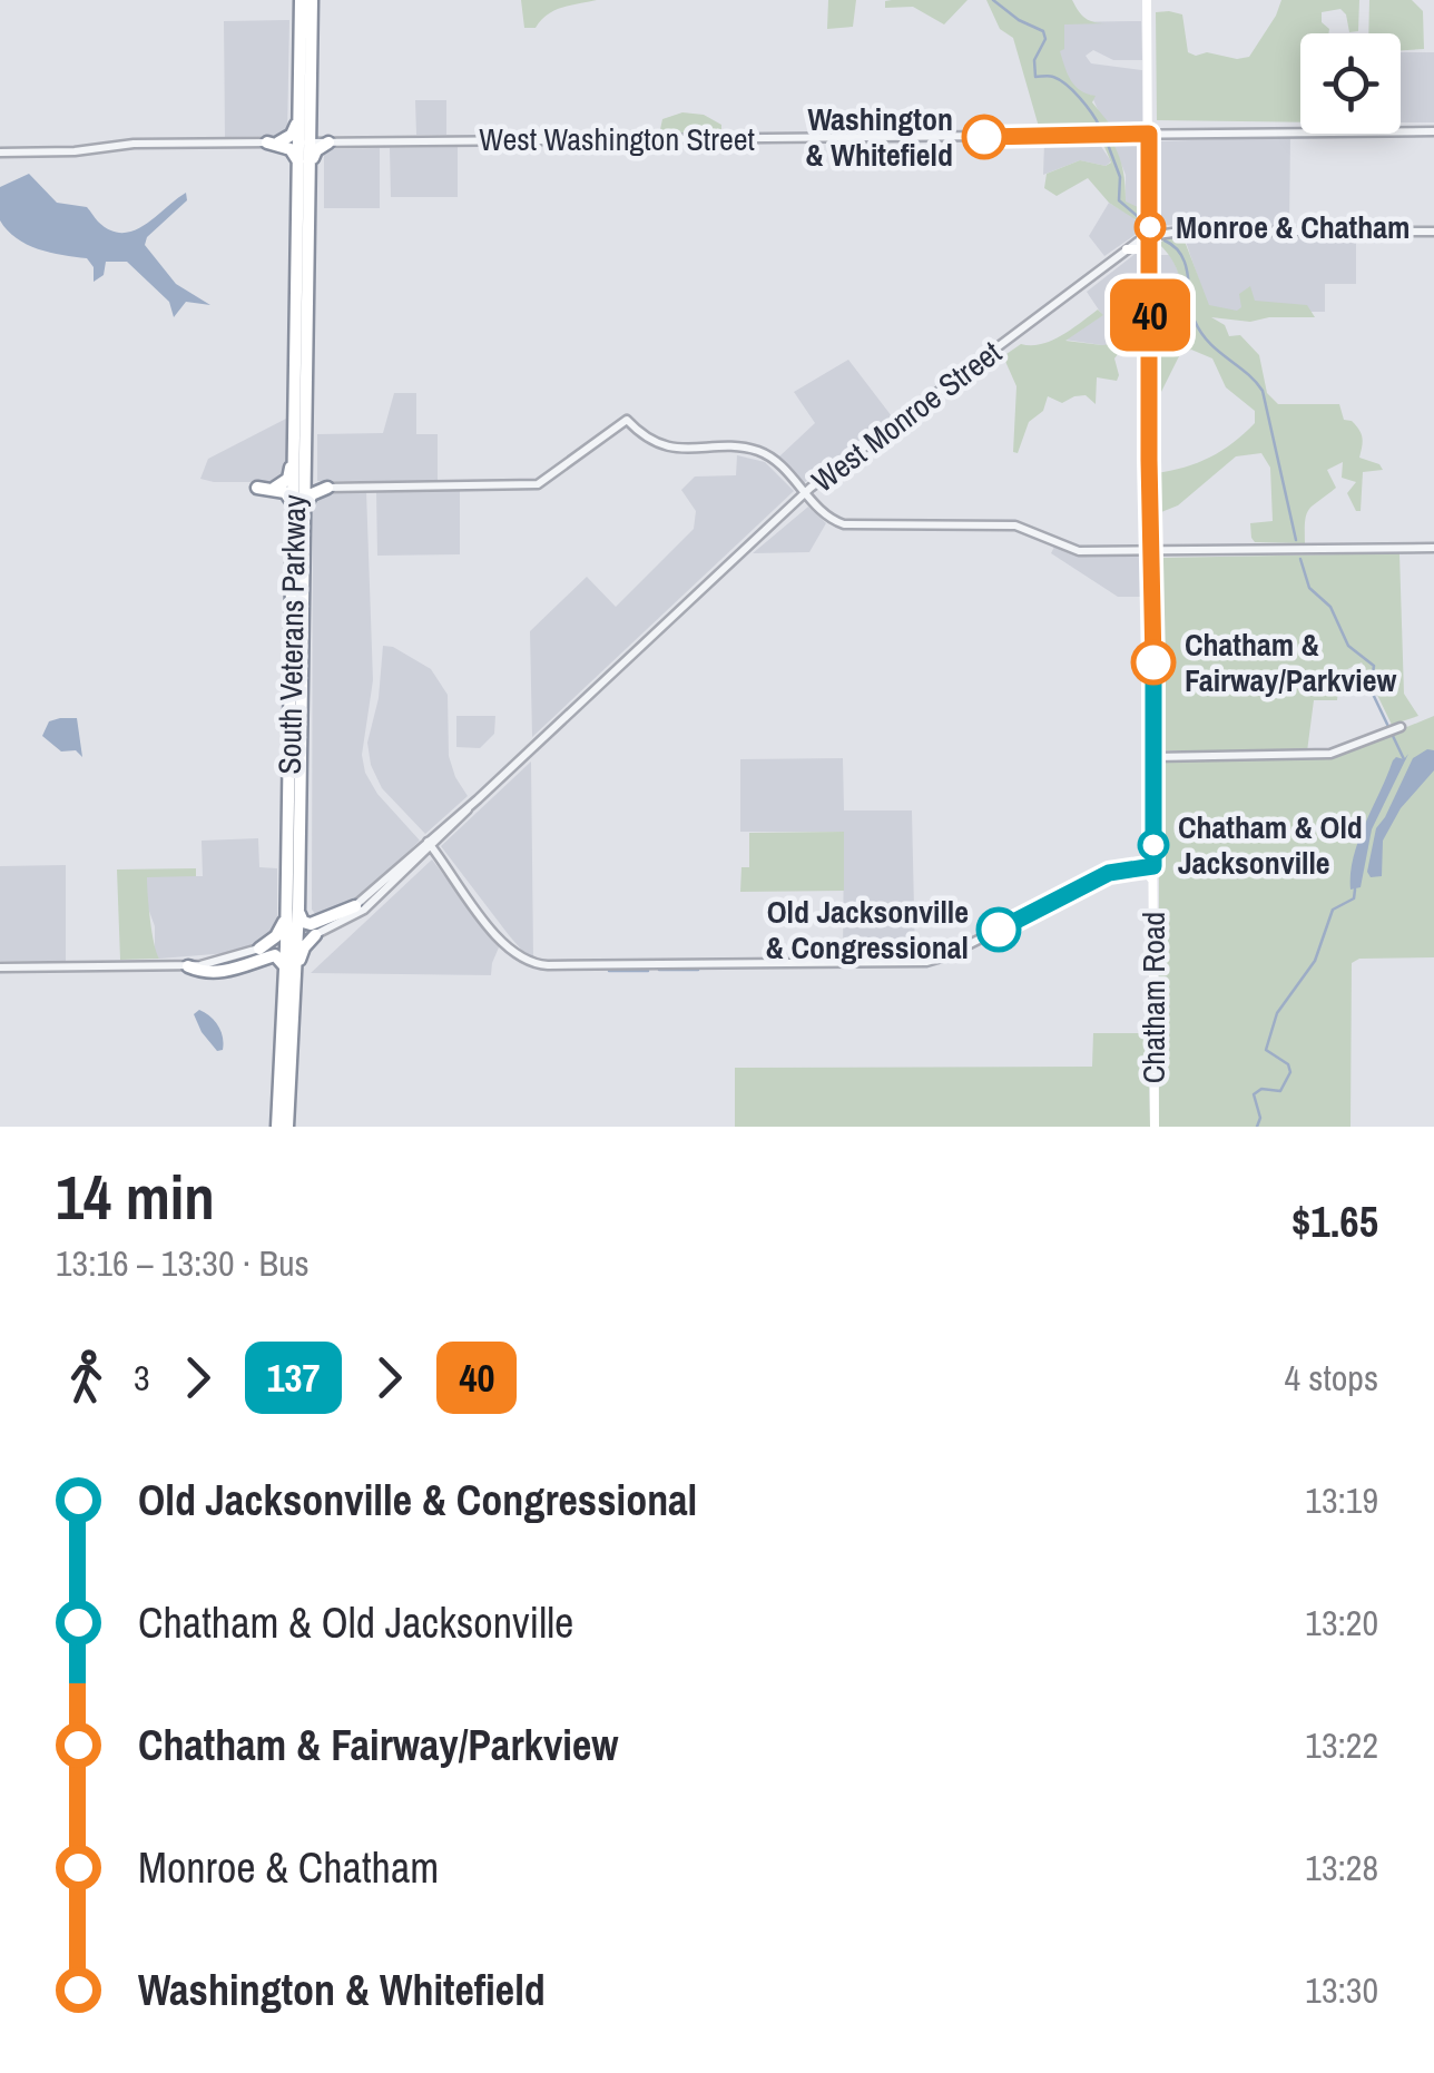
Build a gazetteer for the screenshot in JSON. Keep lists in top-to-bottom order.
{
  "streets": {
    "highway": ["South Veterans Parkway"],
    "main road": ["Chatham Road"],
    "street": ["West Washington Street", "West Monroe Street"]
  },
  "crossings": [
    ["West Washington Street", "South Veterans Parkway"],
    ["West Washington Street", "Chatham Road"],
    ["West Monroe Street", "South Veterans Parkway"],
    ["West Monroe Street", "Chatham Road"]
  ],
  "places": [
    "Washington & Whitefield",
    "Monroe & Chatham",
    "Chatham & Fairway/Parkview",
    "Chatham & Old Jacksonville",
    "Old Jacksonville & Congressional"
  ],
  "lines": ["bus line 40", "bus line 137"],
  "page": {
    "on_map": "40",
    "heading": ["14 min", "13:16 – 13:30 · Bus", "$1.65"],
    "legs": [
      "3",
      "137",
      "40",
      "4 stops"
    ],
    "list": [
      {
        "name": "Old Jacksonville & Congressional",
        "value": "13:19"
      },
      {
        "name": "Chatham & Old Jacksonville",
        "value": "13:20"
      },
      {
        "name": "Chatham & Fairway/Parkview",
        "value": "13:22"
      },
      {
        "name": "Monroe & Chatham",
        "value": "13:28"
      },
      {
        "name": "Washington & Whitefield",
        "value": "13:30"
      }
    ]
  }
}
